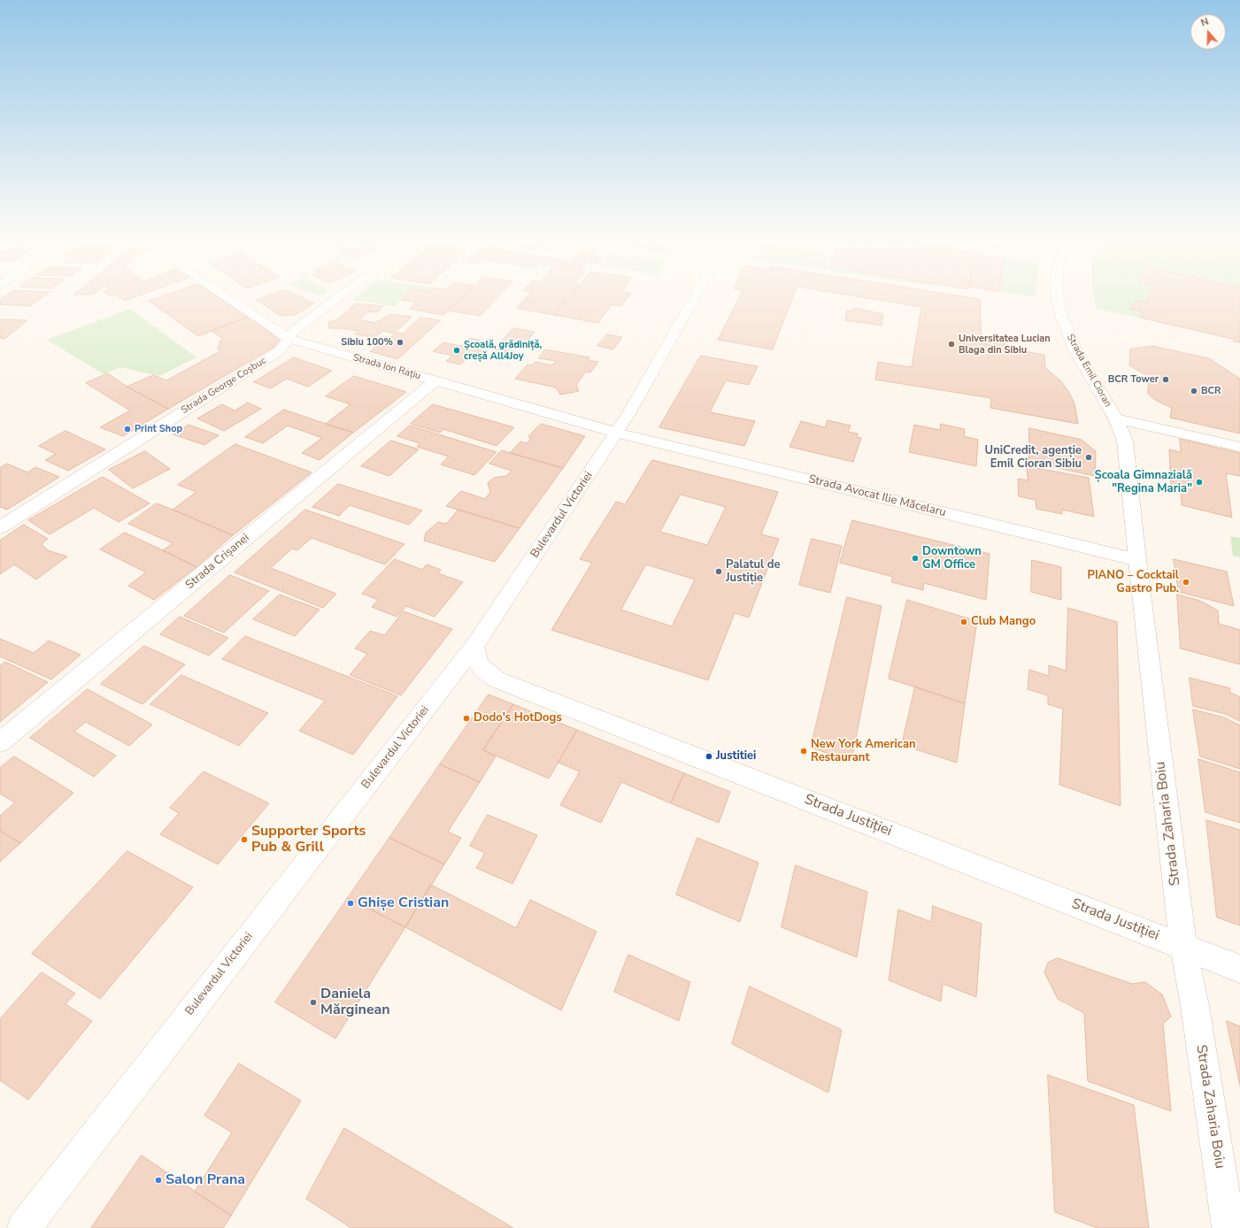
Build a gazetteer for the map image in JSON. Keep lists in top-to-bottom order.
{
  "streets": {
    "street": [
      "Strada Ion Rațiu",
      "Strada Emil Cioran",
      "Strada George Coșbuc",
      "Strada Avocat Ilie Măcelaru",
      "Bulevardul Victoriei",
      "Strada Crișanei",
      "Strada Justiției",
      "Strada Zaharia Boiu"
    ]
  },
  "crossings": [
    ["Strada Ion Rațiu", "Strada George Coșbuc"],
    ["Strada Ion Rațiu", "Strada Avocat Ilie Măcelaru"],
    ["Strada Ion Rațiu", "Bulevardul Victoriei"],
    ["Strada Ion Rațiu", "Strada Crișanei"],
    ["Strada Emil Cioran", "Strada Zaharia Boiu"],
    ["Strada Avocat Ilie Măcelaru", "Bulevardul Victoriei"],
    ["Strada Avocat Ilie Măcelaru", "Strada Zaharia Boiu"],
    ["Bulevardul Victoriei", "Strada Justiției"],
    ["Strada Justiției", "Strada Zaharia Boiu"]
  ],
  "places": [
    "Sibiu 100%",
    "Universitatea Lucian Blaga din Sibiu",
    "Școală, grădiniță, creșă All4Joy",
    "BCR Tower",
    "BCR",
    "Print Shop",
    "UniCredit, agenție Emil Cioran Sibiu",
    "Școala Gimnazială \"Regina Maria\"",
    "Downtown GM Office",
    "Palatul de Justiție",
    "PIANO – Cocktail Gastro Pub.",
    "Club Mango",
    "Dodo's HotDogs",
    "New York American Restaurant",
    "Justitiei",
    "Supporter Sports Pub & Grill",
    "Ghișe Cristian",
    "Daniela Mărginean",
    "Salon Prana"
  ],
  "north": "top"
}
